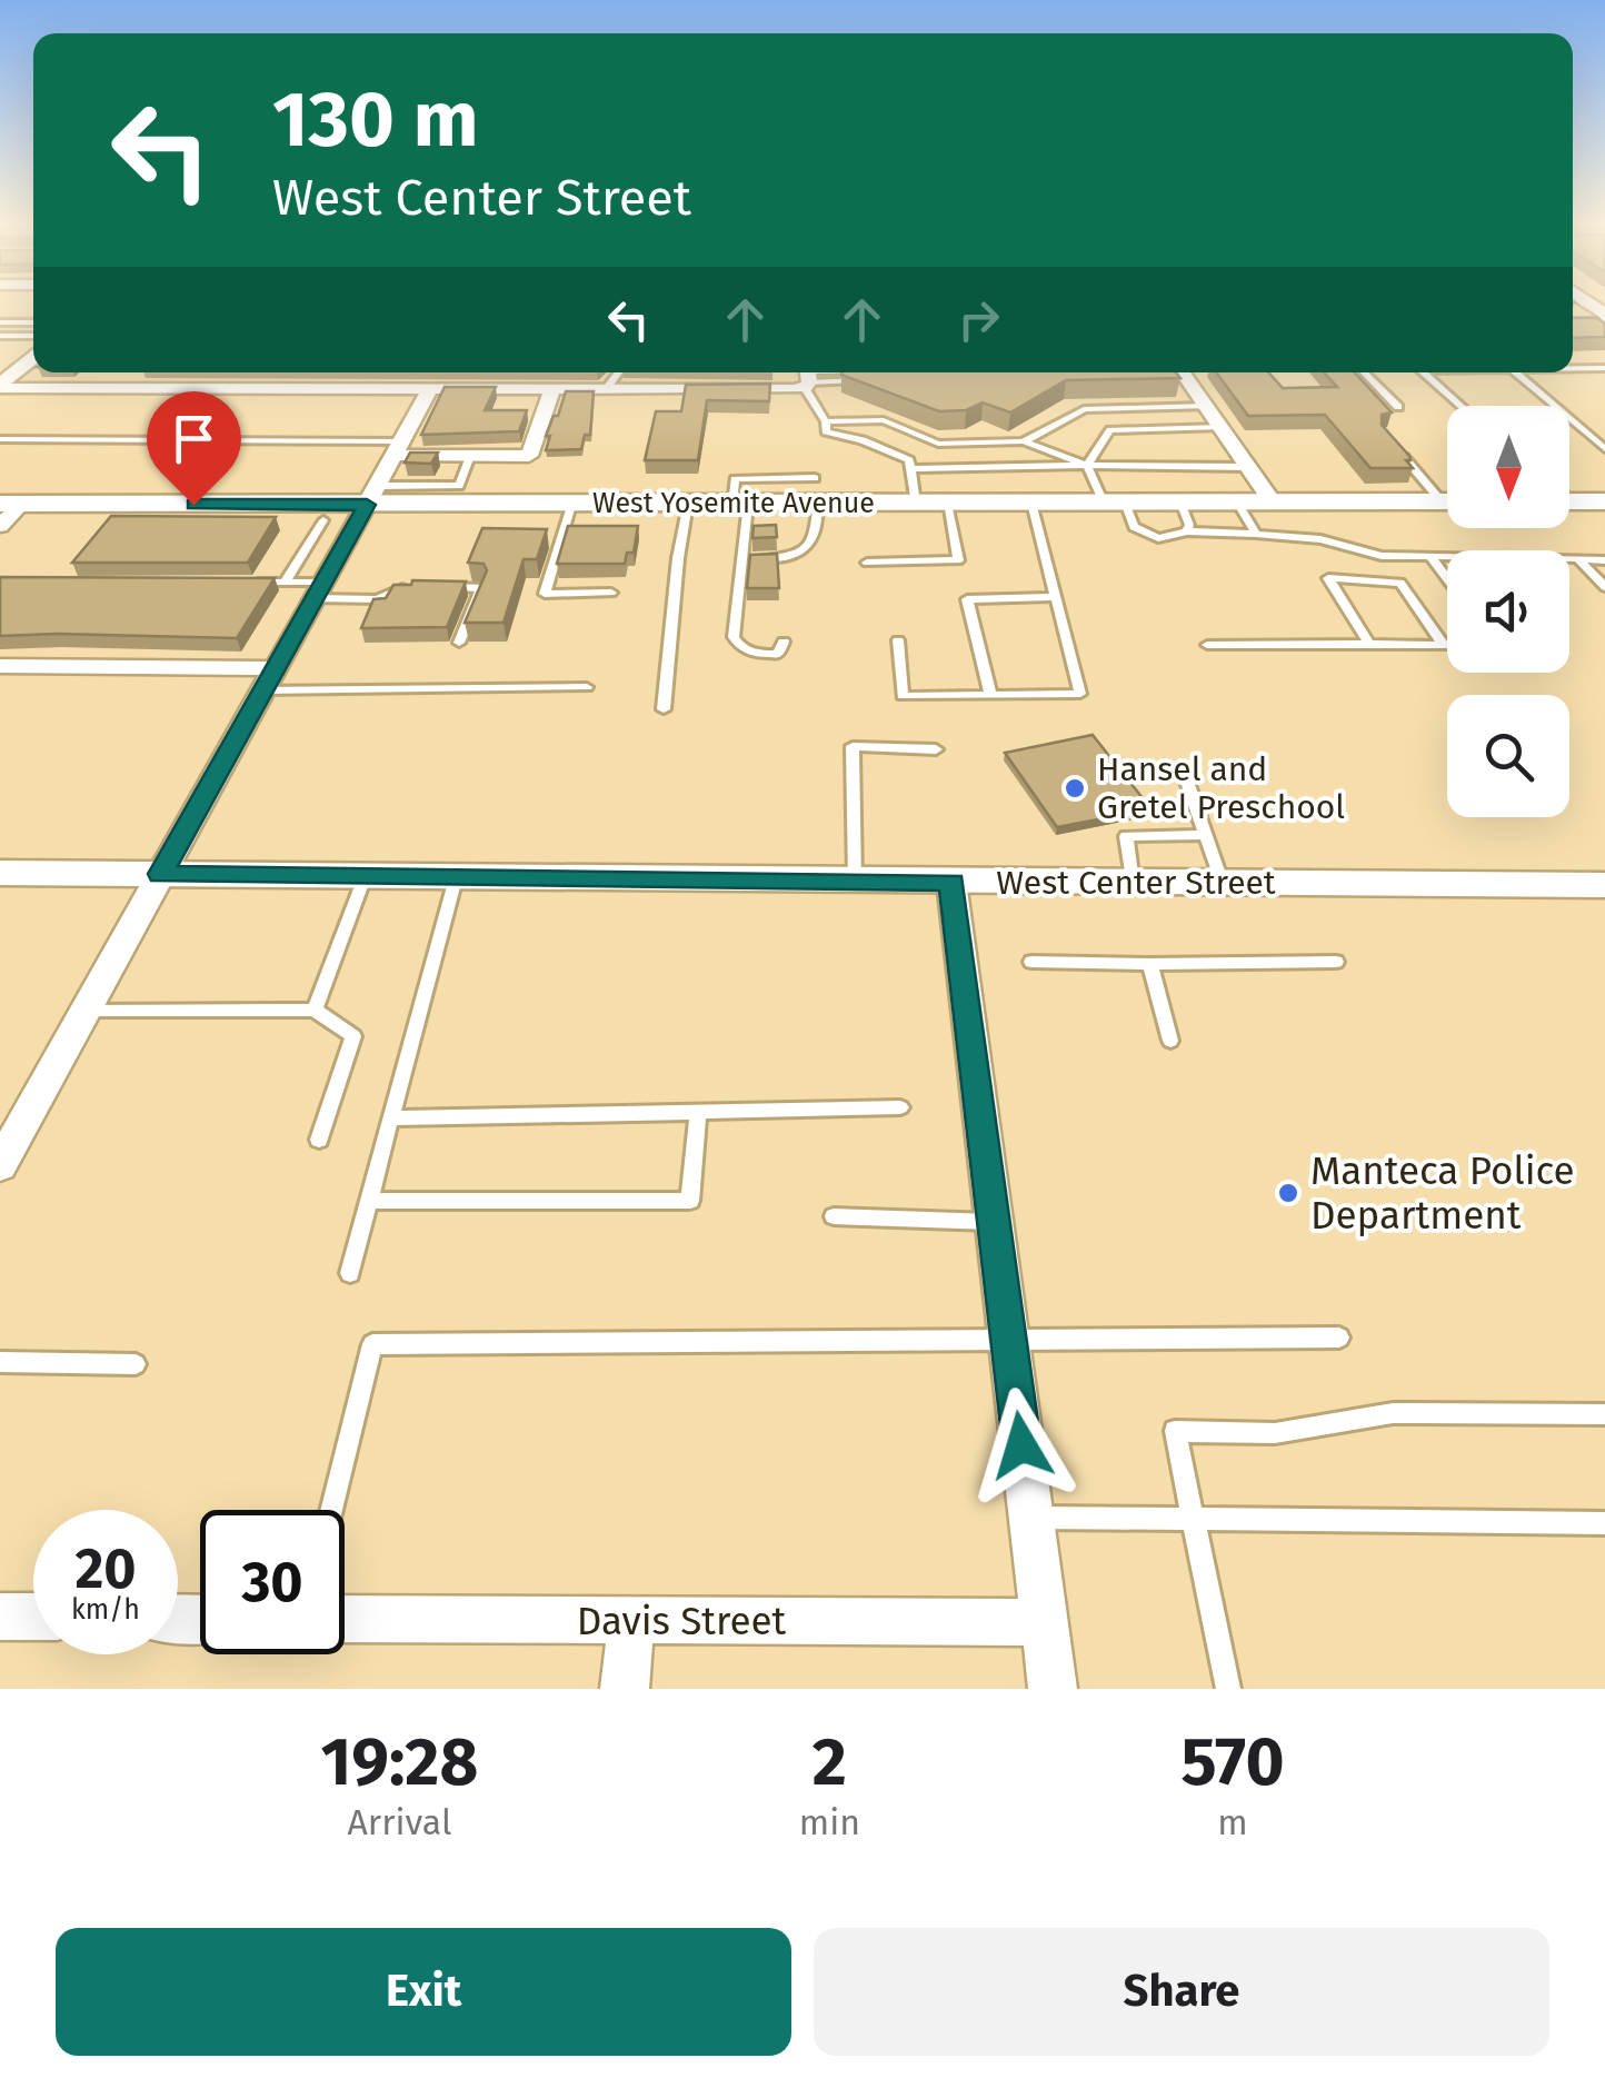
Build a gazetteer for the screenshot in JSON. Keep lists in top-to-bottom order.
{
  "streets": {
    "main road": ["West Yosemite Avenue"],
    "street": ["West Center Street", "Davis Street"]
  },
  "places": ["Hansel and Gretel Preschool", "Manteca Police Department"],
  "north": "bottom",
  "page": {
    "turn": ["130 m", "West Center Street"],
    "speed": "20 km/h",
    "limit": "30",
    "eta": [
      "19:28",
      "Arrival",
      "2",
      "min",
      "570",
      "m"
    ],
    "buttons": ["Exit", "Share"]
  }
}
